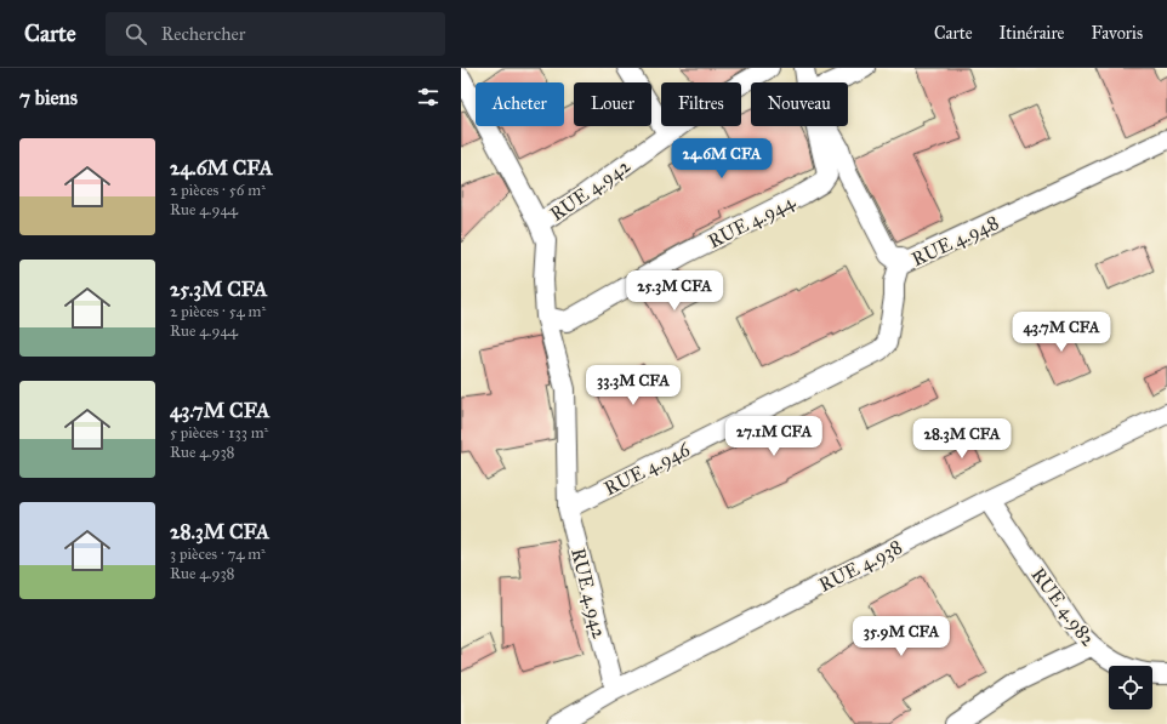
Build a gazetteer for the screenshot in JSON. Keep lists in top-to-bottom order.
{
  "streets": {
    "street": [
      "RUE 4.942",
      "RUE 4.944",
      "RUE 4.948",
      "RUE 4.946",
      "RUE 4.938",
      "RUE 4.982"
    ]
  },
  "crossings": [
    ["RUE 4.942", "RUE 4.944"],
    ["RUE 4.942", "RUE 4.946"],
    ["RUE 4.942", "RUE 4.938"],
    ["RUE 4.948", "RUE 4.946"],
    ["RUE 4.938", "RUE 4.982"]
  ],
  "page": {
    "header": "Carte",
    "search": "Rechercher",
    "nav": ["Carte", "Itinéraire", "Favoris"],
    "heading": "7 biens",
    "chip": [
      "Acheter",
      "Louer",
      "Filtres",
      "Nouveau"
    ],
    "list": [
      {
        "name": "24.6M CFA",
        "note": "2 pièces · 56 m² · Rue 4.944"
      },
      {
        "name": "25.3M CFA",
        "note": "2 pièces · 54 m² · Rue 4.944"
      },
      {
        "name": "43.7M CFA",
        "note": "5 pièces · 133 m² · Rue 4.938"
      },
      {
        "name": "28.3M CFA",
        "note": "3 pièces · 74 m² · Rue 4.938"
      }
    ],
    "price": [
      "24.6M CFA",
      "25.3M CFA",
      "43.7M CFA",
      "33.3M CFA",
      "27.1M CFA",
      "28.3M CFA",
      "35.9M CFA"
    ]
  }
}
